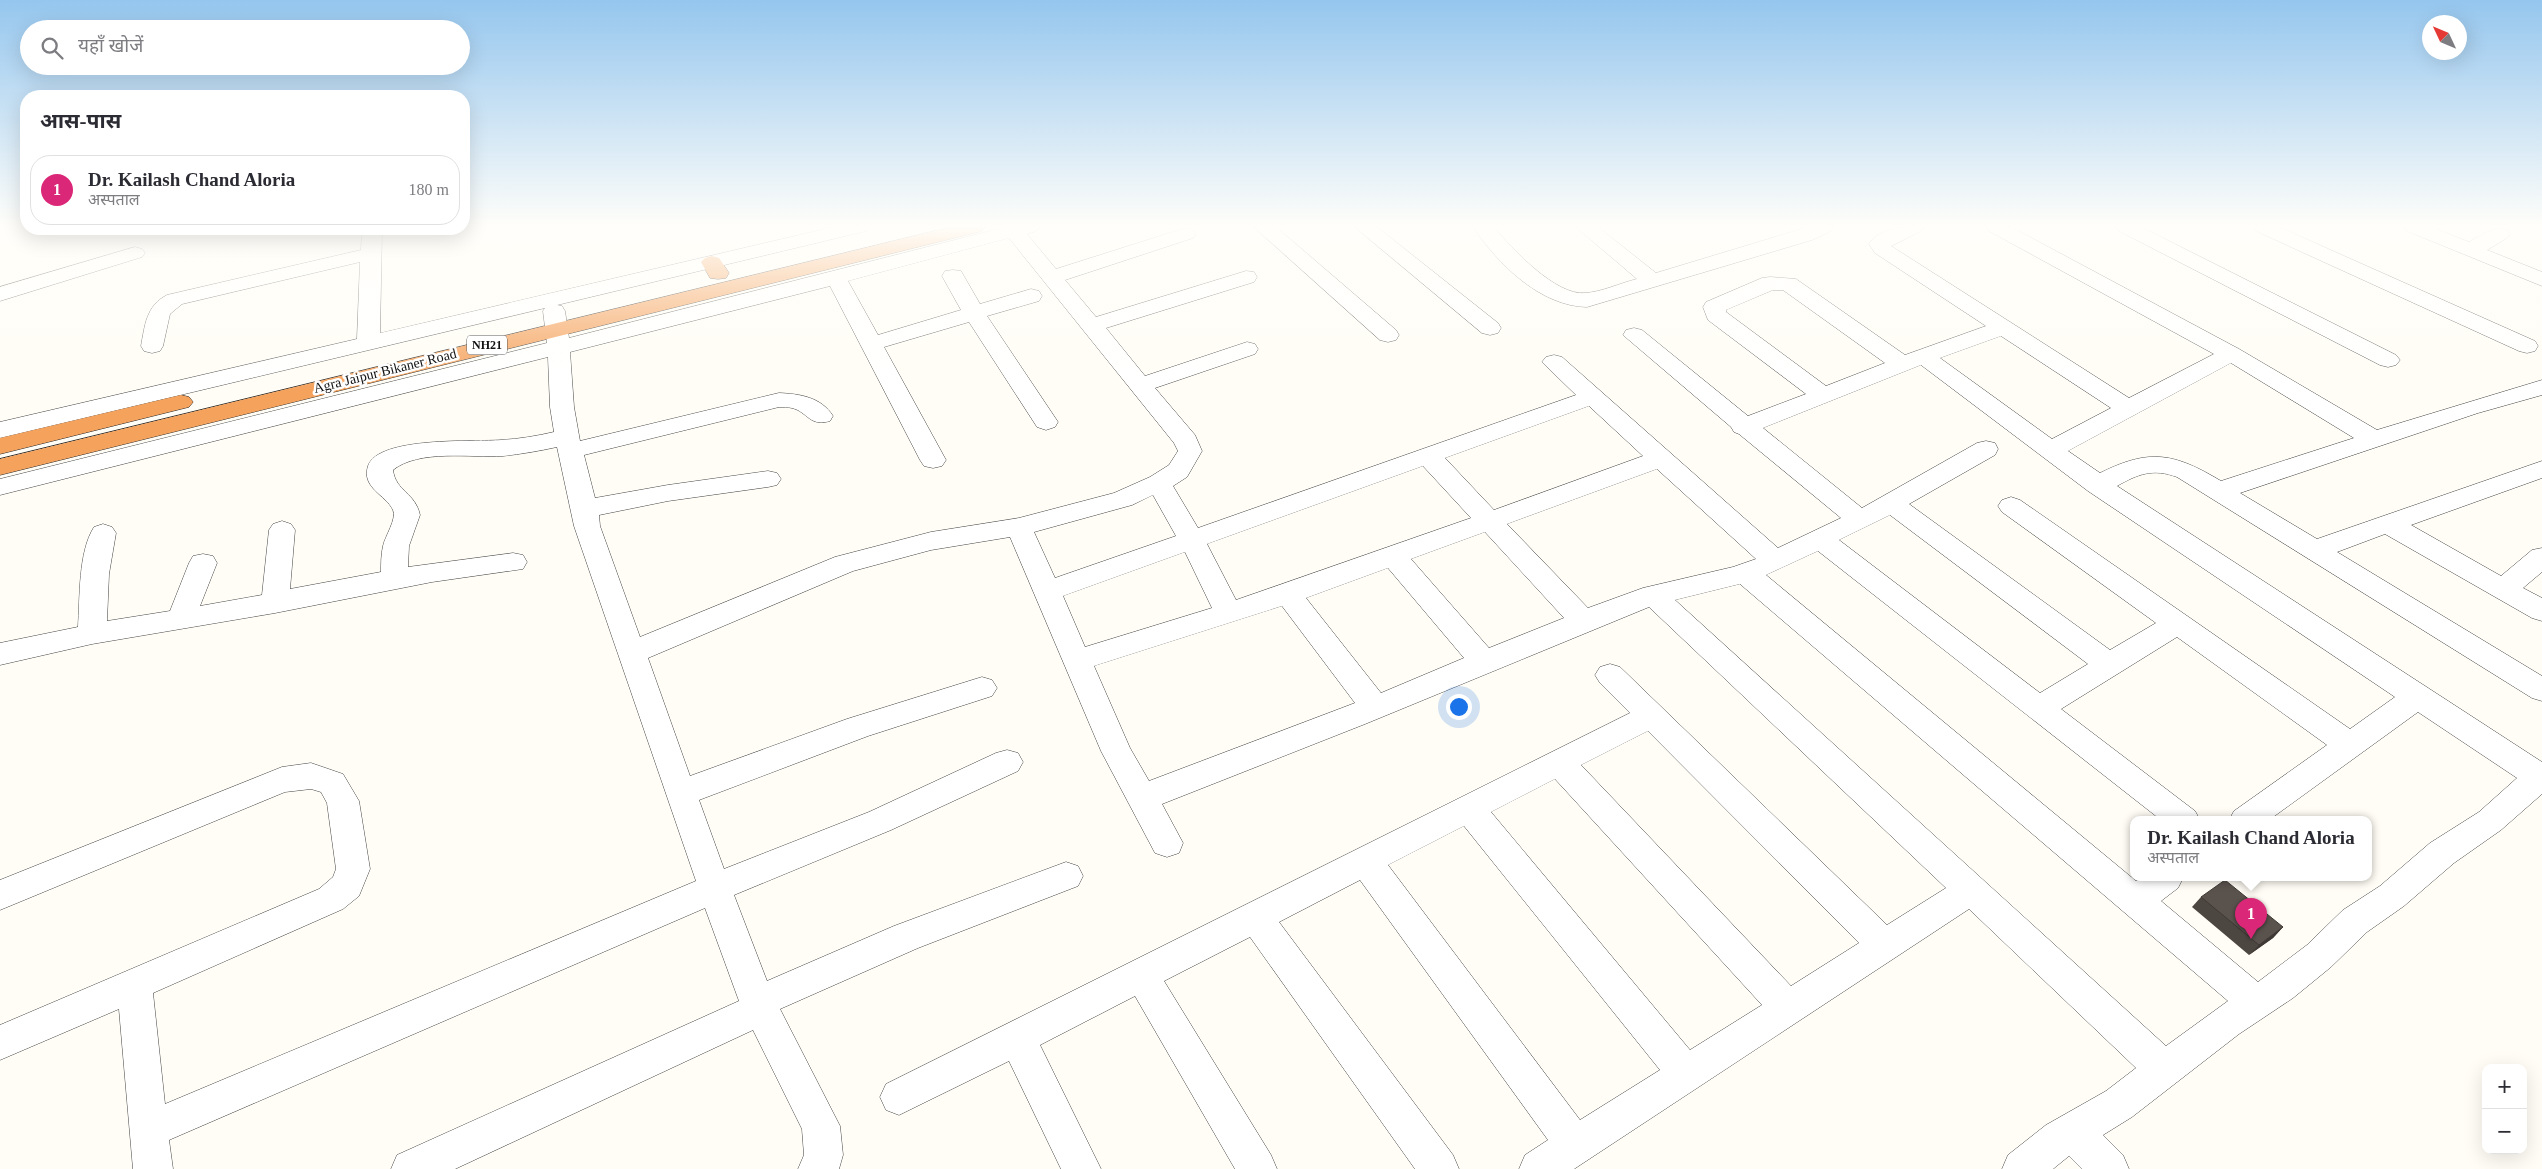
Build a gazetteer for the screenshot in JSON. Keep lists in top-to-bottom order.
{
  "streets": {
    "highway": ["NH21", "Agra Jaipur Bikaner Road"]
  },
  "north": "top left",
  "page": {
    "search": "यहाँ खोजें",
    "heading": "आस-पास",
    "list": [
      {
        "mark": "1",
        "name": "Dr. Kailash Chand Aloria",
        "note": "अस्पताल",
        "value": "180 m"
      }
    ],
    "popup": ["Dr. Kailash Chand Aloria", "अस्पताल"],
    "pins": "1",
    "map_buttons": ["+", "−"]
  }
}
